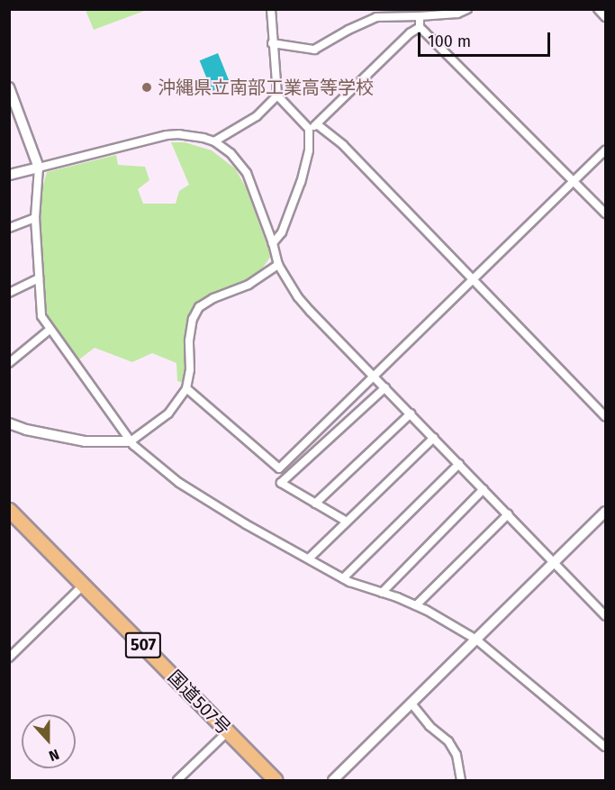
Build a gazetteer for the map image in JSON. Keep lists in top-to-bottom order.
{
  "streets": {
    "highway": ["507", "国道507号"]
  },
  "places": ["沖縄県立南部工業高等学校"],
  "scale_bar": "100 m",
  "north": "bottom"
}
